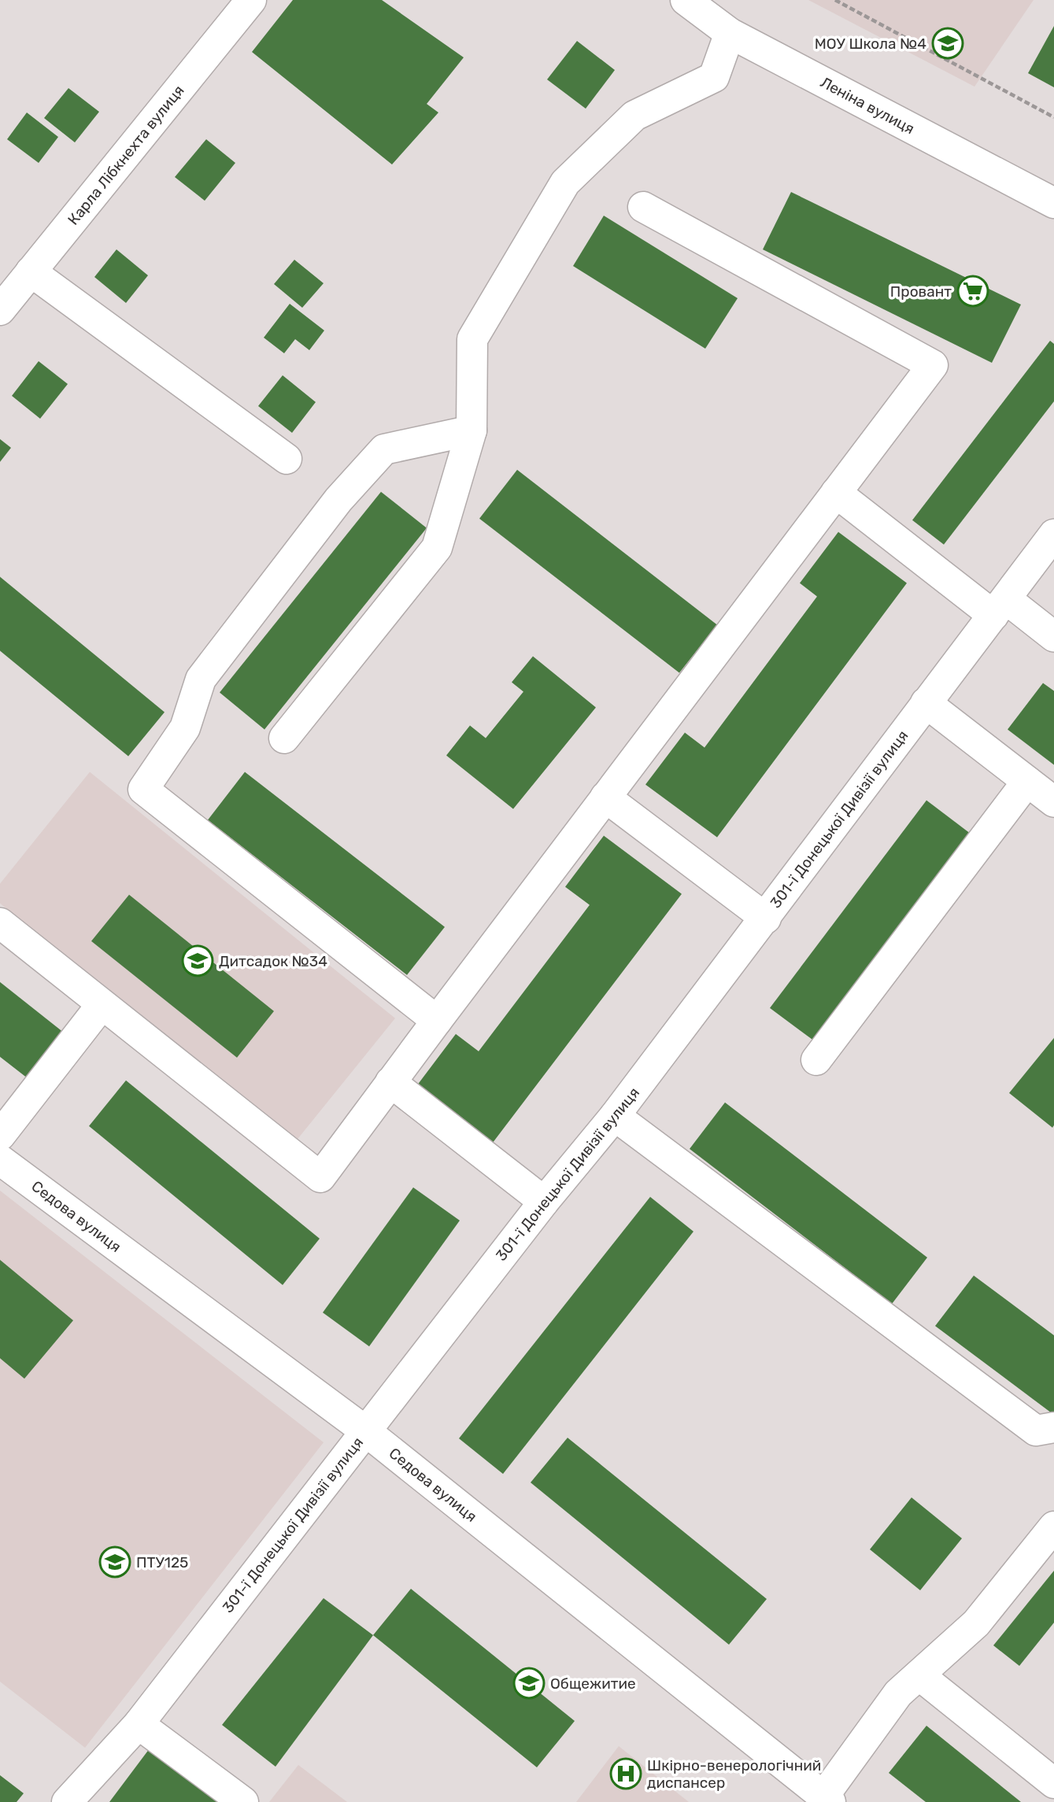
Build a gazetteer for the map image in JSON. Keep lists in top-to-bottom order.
{
  "streets": {
    "street": [
      "Леніна вулиця",
      "Карла Лібкнехта вулиця",
      "301-ї Донецької Дивізії вулиця",
      "Седова вулиця"
    ]
  },
  "crossings": [
    ["301-ї Донецької Дивізії вулиця", "Седова вулиця"]
  ],
  "places": {
    "school or university": [
      "МОУ Школа №4",
      "Дитсадок №34",
      "ПТУ125",
      "Общежитие"
    ],
    "supermarket": ["Провант"],
    "hospital": ["Шкірно-венерологічний диспансер"]
  }
}
